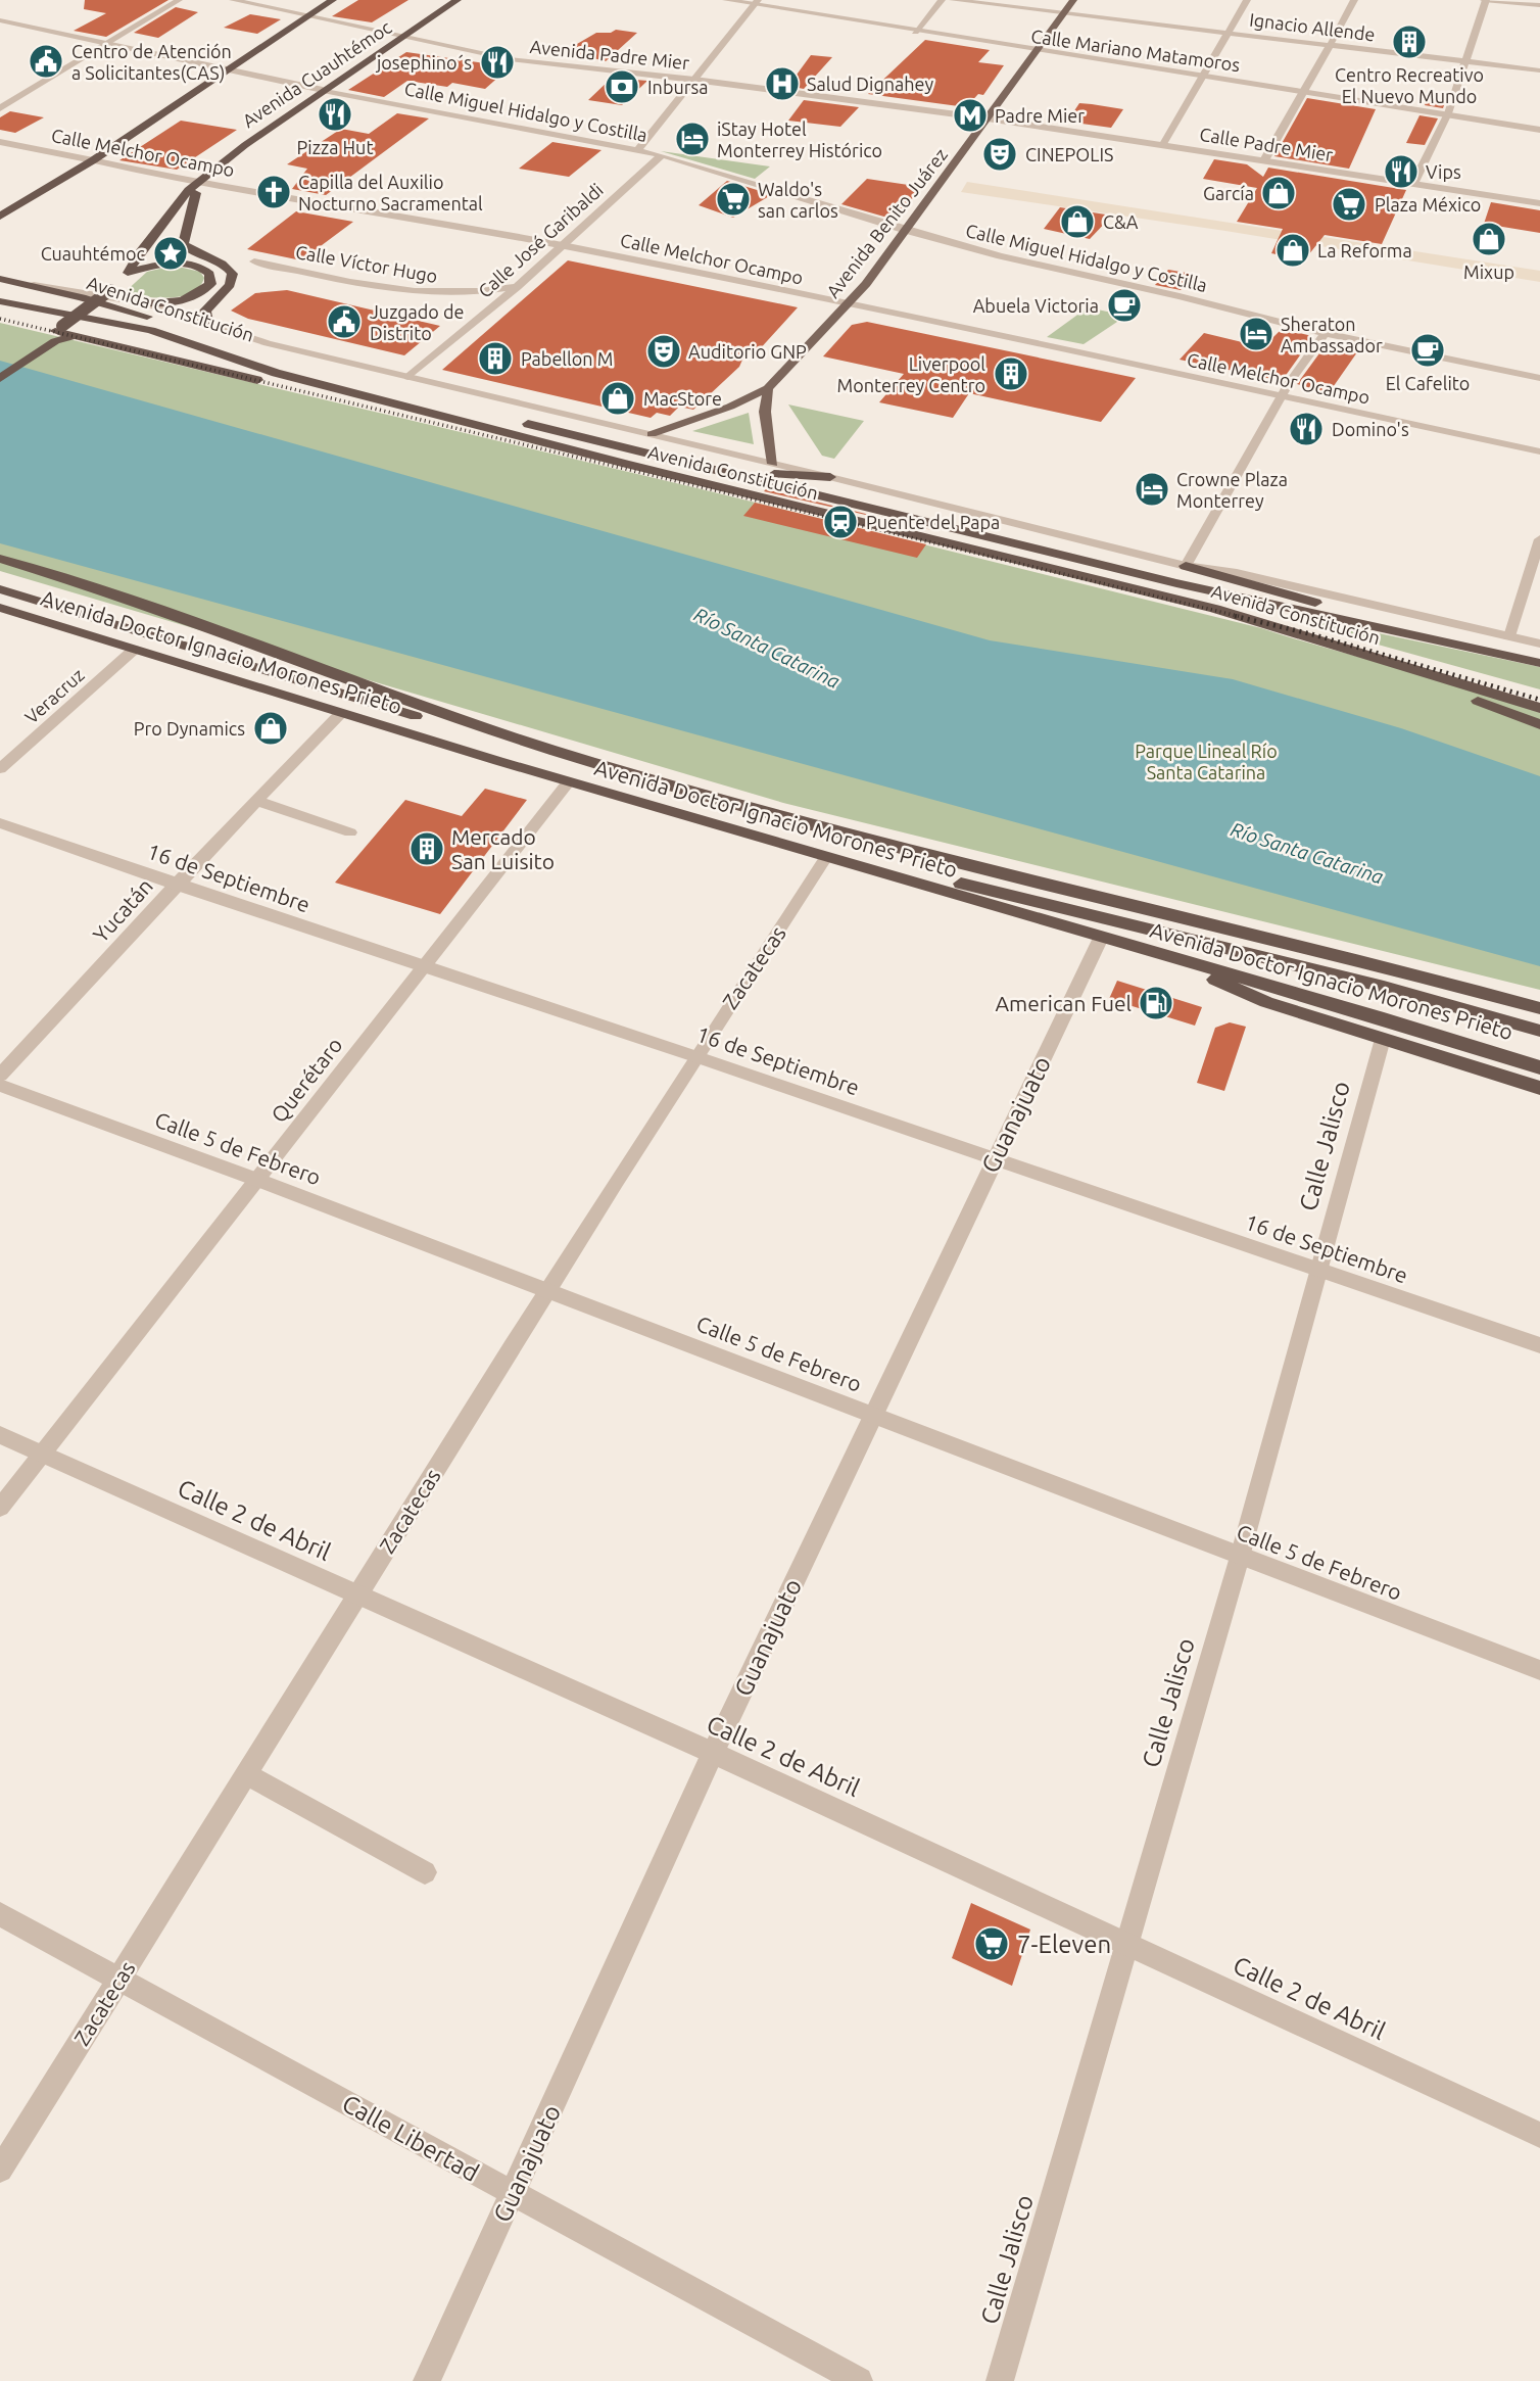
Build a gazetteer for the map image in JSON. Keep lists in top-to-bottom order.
{
  "streets": {
    "highway": ["Avenida Cuauhtémoc", "Avenida Constitución", "Avenida Doctor Ignacio Morones Prieto"],
    "main road": ["Avenida Benito Juárez"],
    "street": [
      "Ignacio Allende",
      "Calle Mariano Matamoros",
      "Avenida Padre Mier",
      "Calle Miguel Hidalgo y Costilla",
      "Calle Padre Mier",
      "Calle Melchor Ocampo",
      "Calle José Garibaldi",
      "Calle Víctor Hugo",
      "Veracruz",
      "16 de Septiembre",
      "Yucatán",
      "Zacatecas",
      "Querétaro",
      "Guanajuato",
      "Calle Jalisco",
      "Calle 5 de Febrero",
      "Calle 2 de Abril",
      "Calle Libertad"
    ]
  },
  "crossings": [
    ["Ignacio Allende", "Avenida Benito Juárez"],
    ["Calle Mariano Matamoros", "Avenida Benito Juárez"],
    ["Avenida Padre Mier", "Avenida Cuauhtémoc"],
    ["Avenida Padre Mier", "Calle Padre Mier"],
    ["Avenida Padre Mier", "Avenida Benito Juárez"],
    ["Avenida Cuauhtémoc", "Calle Miguel Hidalgo y Costilla"],
    ["Avenida Cuauhtémoc", "Calle Melchor Ocampo"],
    ["Calle Miguel Hidalgo y Costilla", "Avenida Benito Juárez"],
    ["Calle Miguel Hidalgo y Costilla", "Calle José Garibaldi"],
    ["Calle Padre Mier", "Avenida Benito Juárez"],
    ["Calle Melchor Ocampo", "Avenida Benito Juárez"],
    ["Calle Melchor Ocampo", "Calle José Garibaldi"],
    ["Calle José Garibaldi", "Calle Víctor Hugo"],
    ["Avenida Doctor Ignacio Morones Prieto", "Veracruz"],
    ["Avenida Doctor Ignacio Morones Prieto", "Yucatán"],
    ["Avenida Doctor Ignacio Morones Prieto", "Zacatecas"],
    ["Avenida Doctor Ignacio Morones Prieto", "Querétaro"],
    ["Avenida Doctor Ignacio Morones Prieto", "Guanajuato"],
    ["16 de Septiembre", "Yucatán"],
    ["16 de Septiembre", "Zacatecas"],
    ["16 de Septiembre", "Querétaro"],
    ["16 de Septiembre", "Guanajuato"],
    ["16 de Septiembre", "Calle Jalisco"],
    ["Zacatecas", "Calle 5 de Febrero"],
    ["Zacatecas", "Calle 2 de Abril"],
    ["Zacatecas", "Calle Libertad"],
    ["Querétaro", "Calle 5 de Febrero"],
    ["Querétaro", "Calle 2 de Abril"],
    ["Guanajuato", "Calle 5 de Febrero"],
    ["Guanajuato", "Calle 2 de Abril"],
    ["Guanajuato", "Calle Libertad"],
    ["Calle Jalisco", "Calle 5 de Febrero"],
    ["Calle Jalisco", "Calle 2 de Abril"]
  ],
  "water": ["Río Santa Catarina"],
  "parks": ["Parque Lineal Río Santa Catarina"],
  "places": {
    "building": [
      "Centro Recreativo El Nuevo Mundo",
      "Pabellon M",
      "Liverpool Monterrey Centro",
      "Mercado San Luisito"
    ],
    "public building": ["Centro de Atención a Solicitantes(CAS)", "Juzgado de Distrito"],
    "restaurant": [
      "josephino´s",
      "Pizza Hut",
      "Vips",
      "Domino's"
    ],
    "hospital": ["Salud Dignahey"],
    "bank": ["Inbursa"],
    "metro station": ["Padre Mier"],
    "hotel": ["iStay Hotel Monterrey Histórico", "Sheraton Ambassador", "Crowne Plaza Monterrey"],
    "theatre": ["CINEPOLIS", "Auditorio GNP"],
    "church": ["Capilla del Auxilio Nocturno Sacramental"],
    "shop": [
      "García",
      "C&A",
      "Mixup",
      "La Reforma",
      "MacStore",
      "Pro Dynamics"
    ],
    "supermarket": ["Waldo's san carlos", "Plaza México", "7-Eleven"],
    "place": ["Cuauhtémoc"],
    "cafe": ["Abuela Victoria", "El Cafelito"],
    "station": ["Puente del Papa"],
    "fuel station": ["American Fuel"]
  }
}
